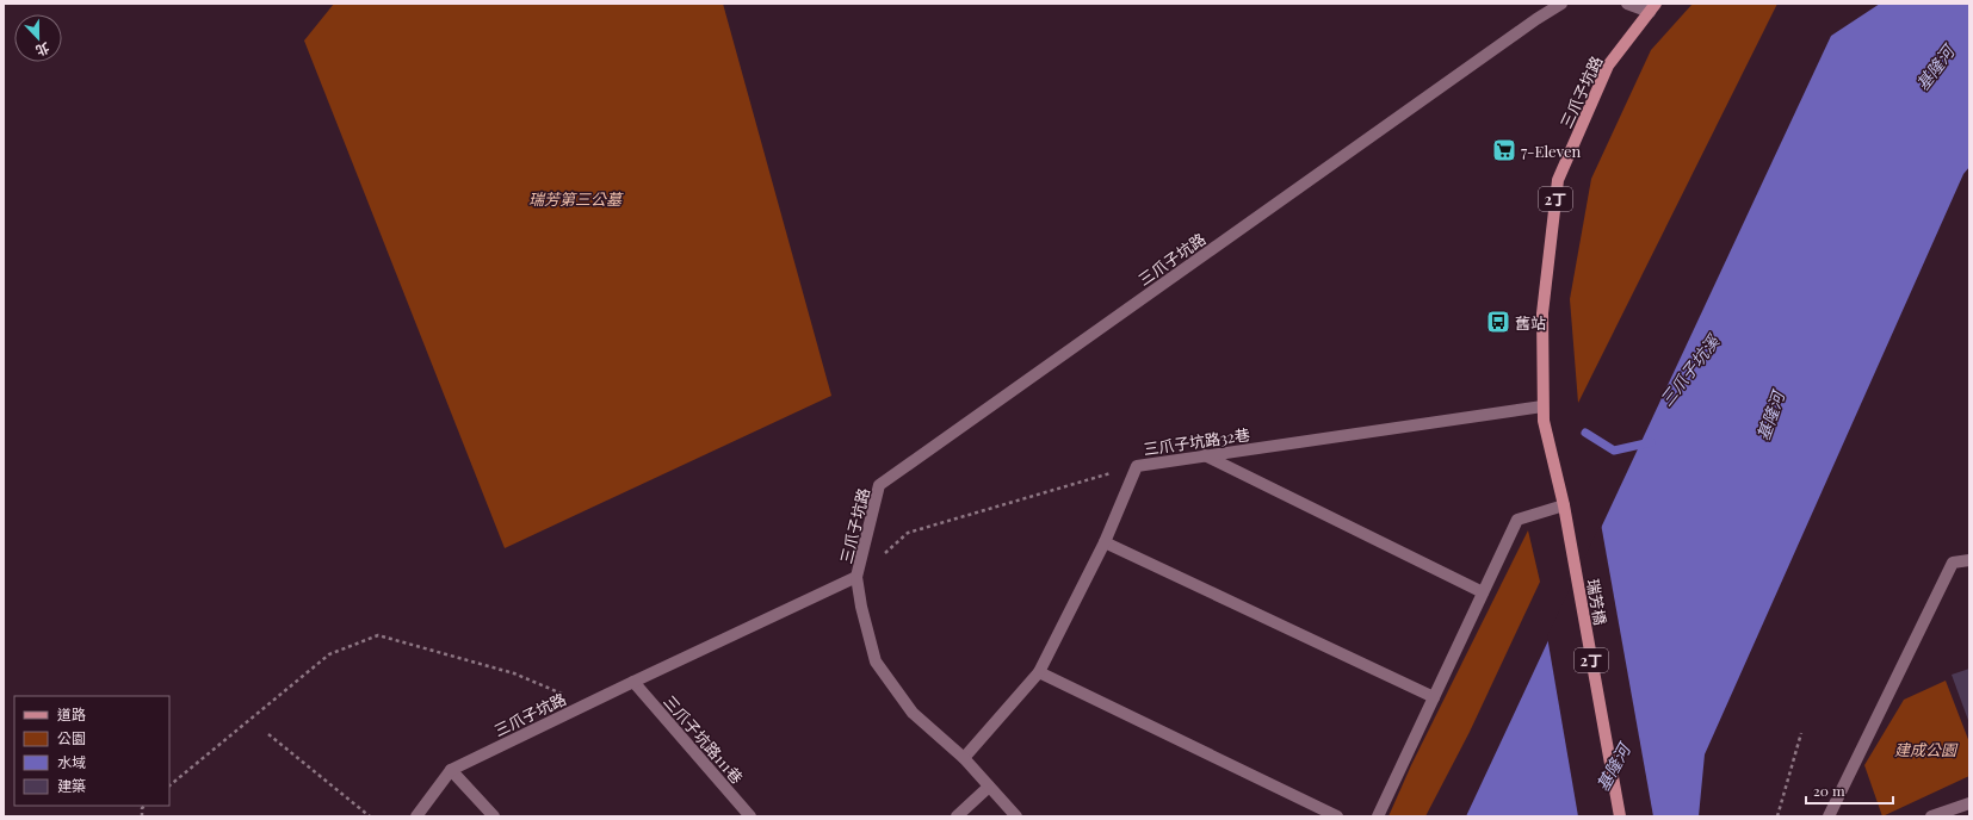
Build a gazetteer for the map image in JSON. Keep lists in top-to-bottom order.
{
  "streets": {
    "main road": ["三爪子坑路", "2丁", "瑞芳橋"],
    "street": ["三爪子坑路32巷", "三爪子坑路111巷"]
  },
  "crossings": [
    ["三爪子坑路", "三爪子坑路32巷"],
    ["三爪子坑路", "瑞芳橋"],
    ["三爪子坑路", "三爪子坑路111巷"]
  ],
  "water": ["基隆河", "三爪子坑溪"],
  "parks": ["瑞芳第三公墓", "建成公園"],
  "places": {
    "supermarket": ["7-Eleven"],
    "bus stop": ["舊站"]
  },
  "legend": [
    "道路",
    "公園",
    "水域",
    "建築"
  ],
  "scale_bar": "20 m",
  "north": "bottom"
}
